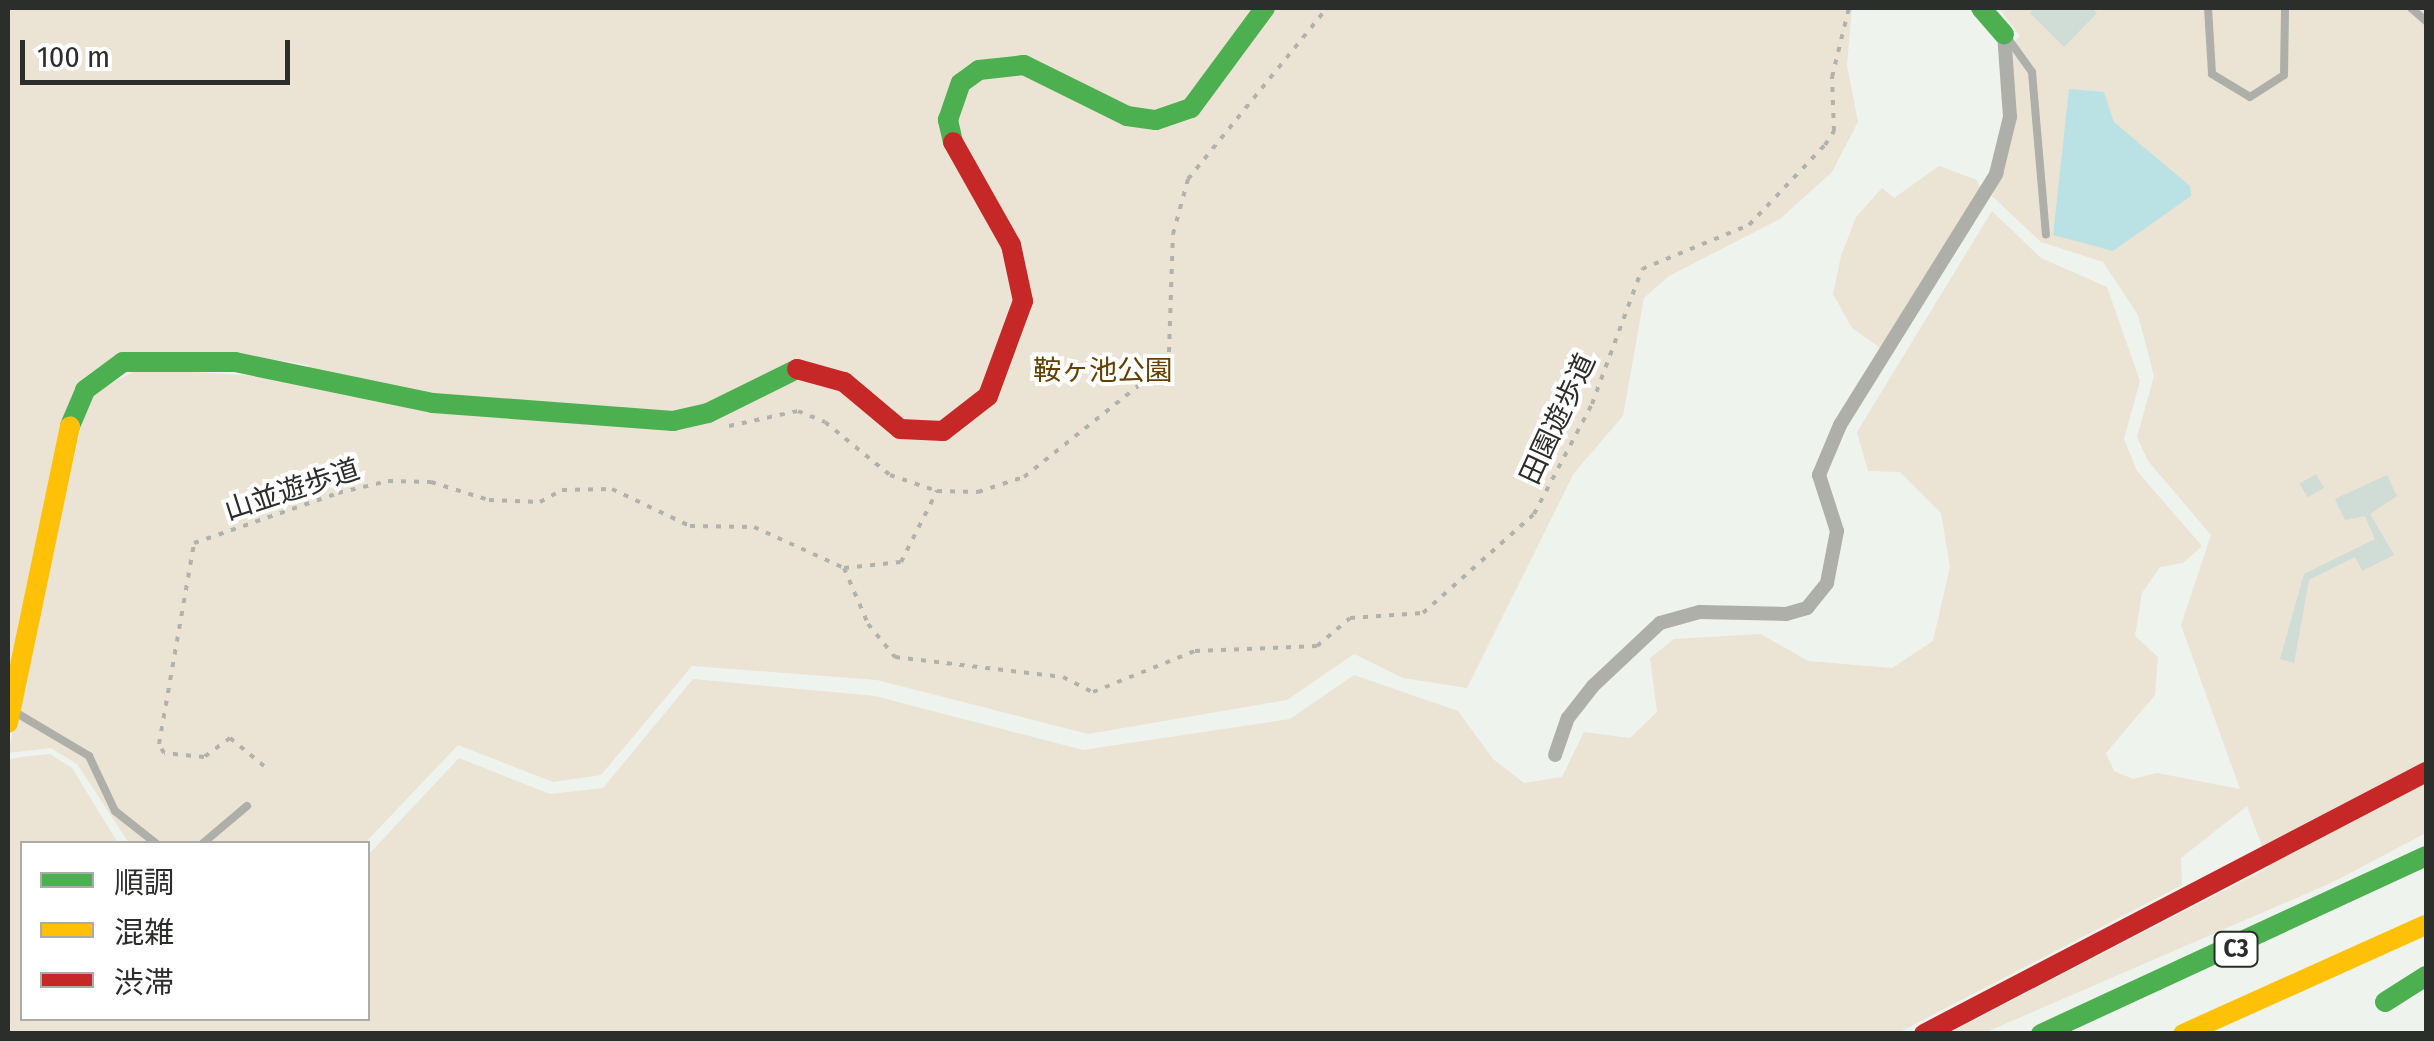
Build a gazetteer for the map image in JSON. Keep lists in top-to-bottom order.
{
  "streets": {
    "main road": ["C3"],
    "path": ["田園遊歩道", "山並遊歩道"]
  },
  "crossings": [
    ["田園遊歩道", "山並遊歩道"]
  ],
  "parks": ["鞍ヶ池公園"],
  "legend": ["順調", "混雑", "渋滞"],
  "scale_bar": "100 m"
}
